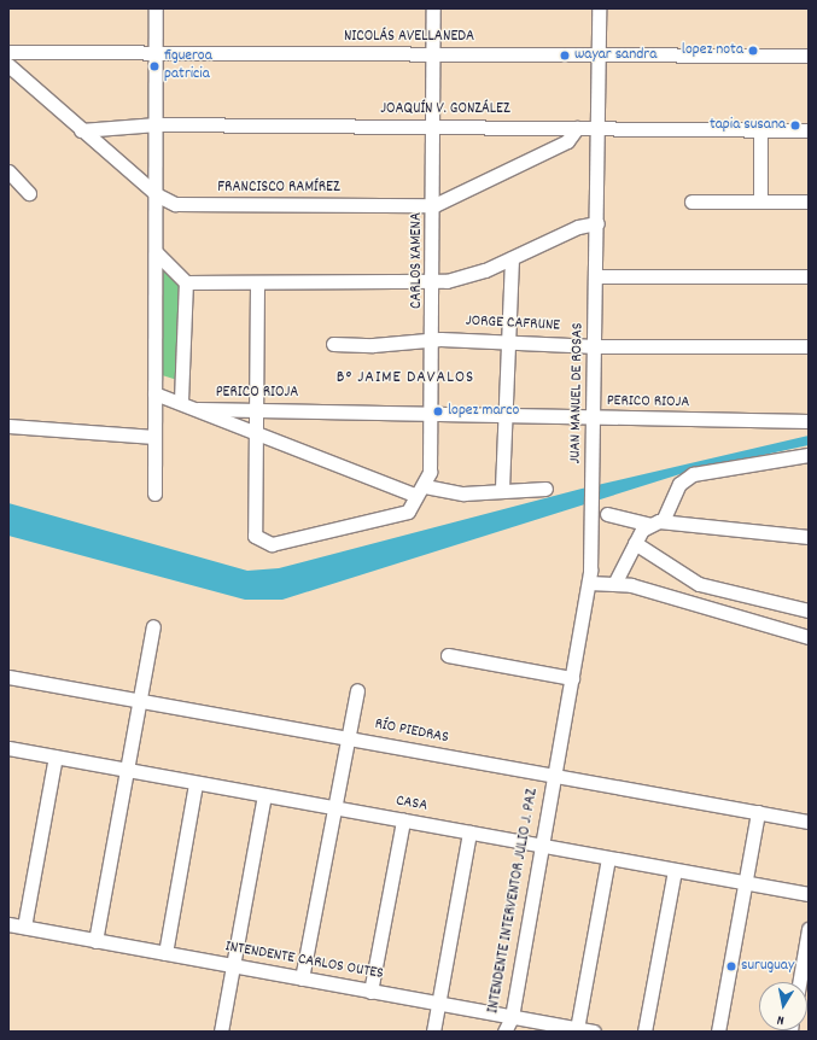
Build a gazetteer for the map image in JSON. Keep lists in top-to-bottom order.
{
  "streets": {
    "street": [
      "NICOLÁS AVELLANEDA",
      "JOAQUÍN V. GONZÁLEZ",
      "FRANCISCO RAMÍREZ",
      "CARLOS XAMENA",
      "JORGE CAFRUNE",
      "PERICO RIOJA",
      "JUAN MANUEL DE ROSAS",
      "RÍO PIEDRAS",
      "CASA",
      "INTENDENTE INTERVENTOR JULIO J. PAZ",
      "INTENDENTE CARLOS OUTES"
    ]
  },
  "crossings": [
    ["NICOLÁS AVELLANEDA", "CARLOS XAMENA"],
    ["NICOLÁS AVELLANEDA", "JUAN MANUEL DE ROSAS"],
    ["JOAQUÍN V. GONZÁLEZ", "FRANCISCO RAMÍREZ"],
    ["JOAQUÍN V. GONZÁLEZ", "CARLOS XAMENA"],
    ["JOAQUÍN V. GONZÁLEZ", "JUAN MANUEL DE ROSAS"],
    ["FRANCISCO RAMÍREZ", "CARLOS XAMENA"],
    ["CARLOS XAMENA", "JORGE CAFRUNE"],
    ["CARLOS XAMENA", "PERICO RIOJA"],
    ["JORGE CAFRUNE", "JUAN MANUEL DE ROSAS"],
    ["PERICO RIOJA", "JUAN MANUEL DE ROSAS"],
    ["JUAN MANUEL DE ROSAS", "RÍO PIEDRAS"],
    ["JUAN MANUEL DE ROSAS", "INTENDENTE INTERVENTOR JULIO J. PAZ"],
    ["RÍO PIEDRAS", "INTENDENTE INTERVENTOR JULIO J. PAZ"],
    ["CASA", "INTENDENTE INTERVENTOR JULIO J. PAZ"],
    ["INTENDENTE INTERVENTOR JULIO J. PAZ", "INTENDENTE CARLOS OUTES"]
  ],
  "districts": ["B° JAIME DAVALOS"],
  "places": [
    "lopez nota",
    "wayar sandra",
    "figueroa patricia",
    "tapia susana",
    "lopez marco",
    "suruguay"
  ],
  "north": "bottom"
}
